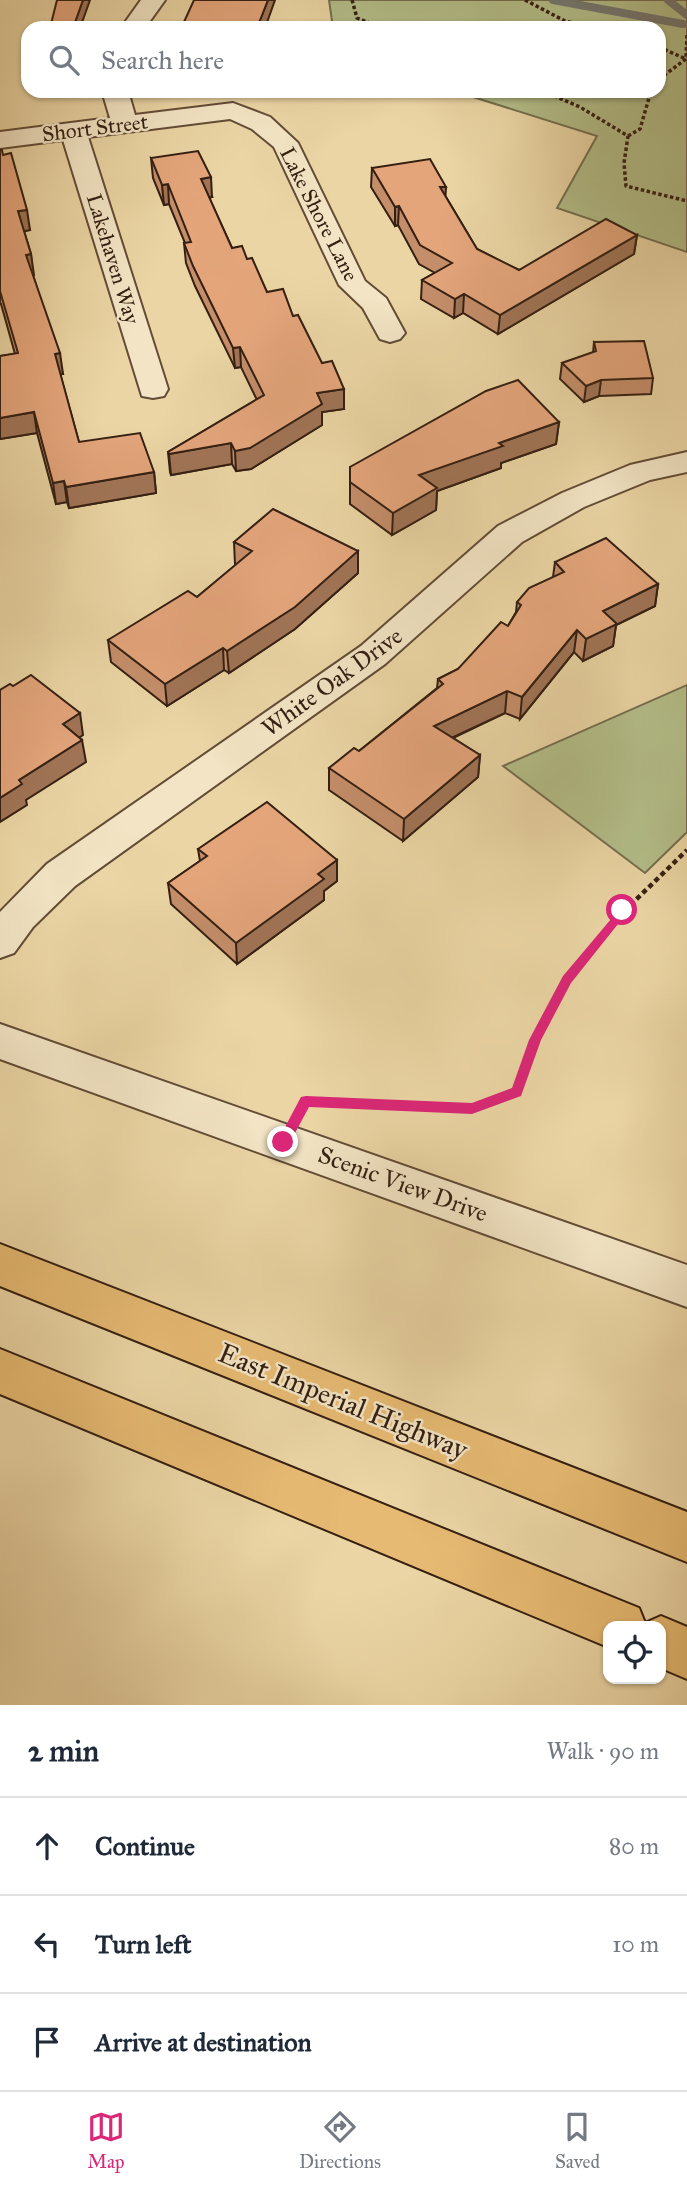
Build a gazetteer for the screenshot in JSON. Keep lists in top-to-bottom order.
{
  "streets": {
    "highway": ["East Imperial Highway"],
    "street": [
      "Short Street",
      "Lake Shore Lane",
      "Lakehaven Way",
      "White Oak Drive",
      "Scenic View Drive"
    ]
  },
  "crossings": [
    ["Short Street", "Lake Shore Lane"],
    ["Short Street", "Lakehaven Way"]
  ],
  "page": {
    "search": "Search here",
    "heading": ["2 min", "Walk · 90 m"],
    "list": [
      ["Continue", "80 m"],
      ["Turn left", "10 m"],
      "Arrive at destination"
    ],
    "nav": ["Map", "Directions", "Saved"]
  }
}
